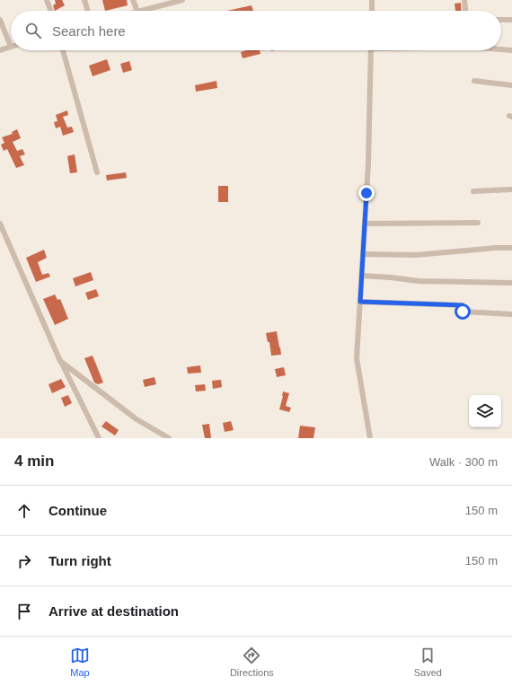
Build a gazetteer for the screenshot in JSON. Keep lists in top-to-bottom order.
{
  "page": {
    "search": "Search here",
    "heading": ["4 min", "Walk · 300 m"],
    "list": [
      ["Continue", "150 m"],
      ["Turn right", "150 m"],
      "Arrive at destination"
    ],
    "nav": ["Map", "Directions", "Saved"]
  }
}
